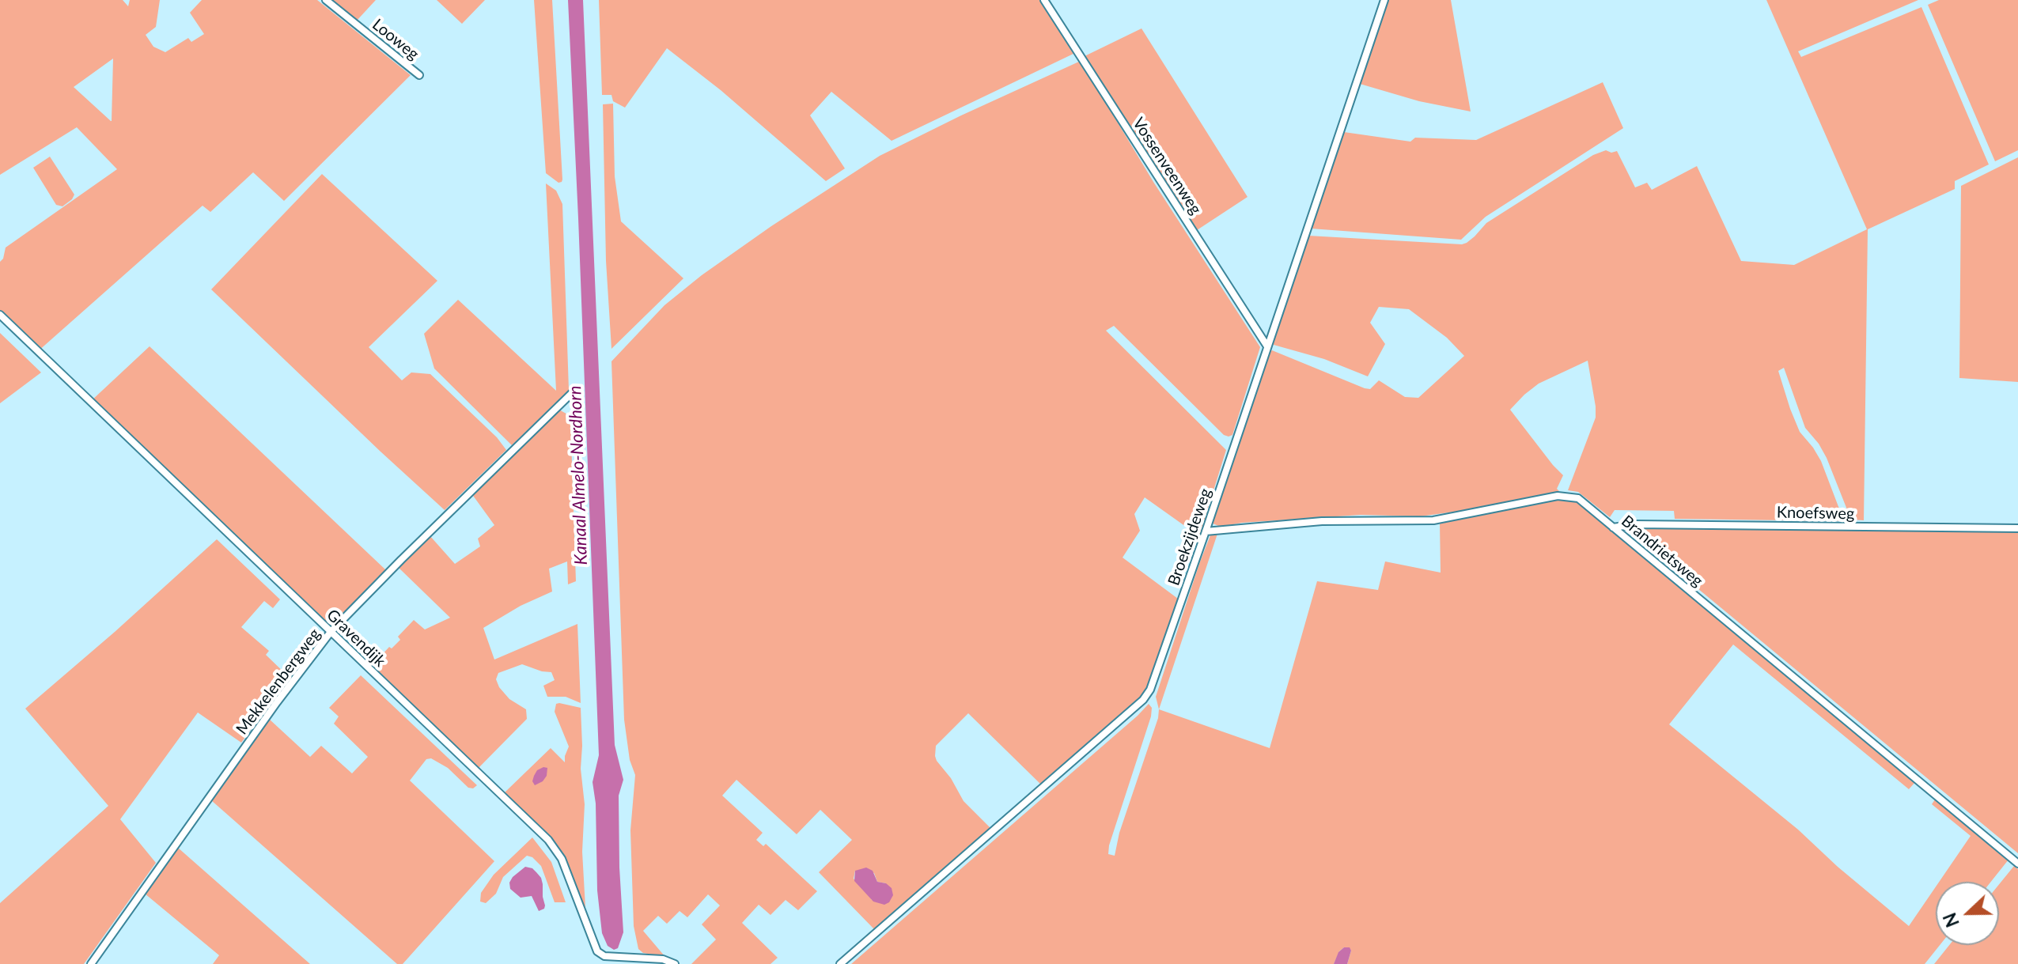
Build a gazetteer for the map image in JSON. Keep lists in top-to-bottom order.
{
  "streets": {
    "street": [
      "Looweg",
      "Vossenveenweg",
      "Knoefsweg",
      "Broekzijdeweg",
      "Brandrietsweg",
      "Gravendijk",
      "Mekkelenbergweg"
    ]
  },
  "crossings": [
    ["Vossenveenweg", "Broekzijdeweg"],
    ["Knoefsweg", "Brandrietsweg"],
    ["Broekzijdeweg", "Brandrietsweg"],
    ["Gravendijk", "Mekkelenbergweg"]
  ],
  "water": ["Kanaal Almelo-Nordhorn"],
  "north": "left"
}
